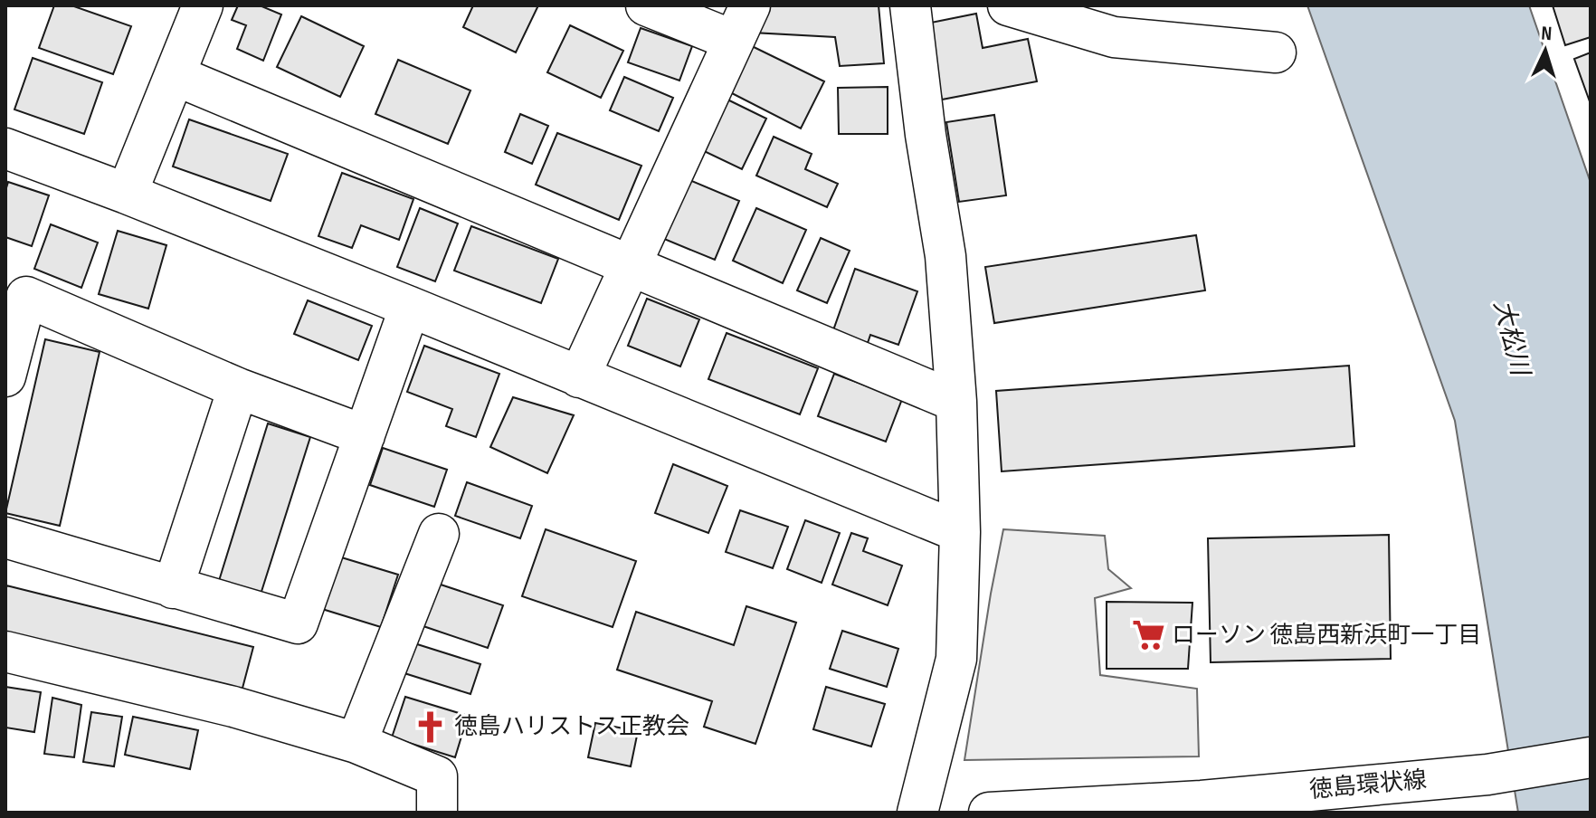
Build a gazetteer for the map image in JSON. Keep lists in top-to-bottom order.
{
  "streets": {
    "street": ["徳島環状線"]
  },
  "water": ["大松川"],
  "places": {
    "supermarket": ["ローソン 徳島西新浜町一丁目"],
    "church": ["徳島ハリストス正教会"]
  },
  "north": "top"
}
